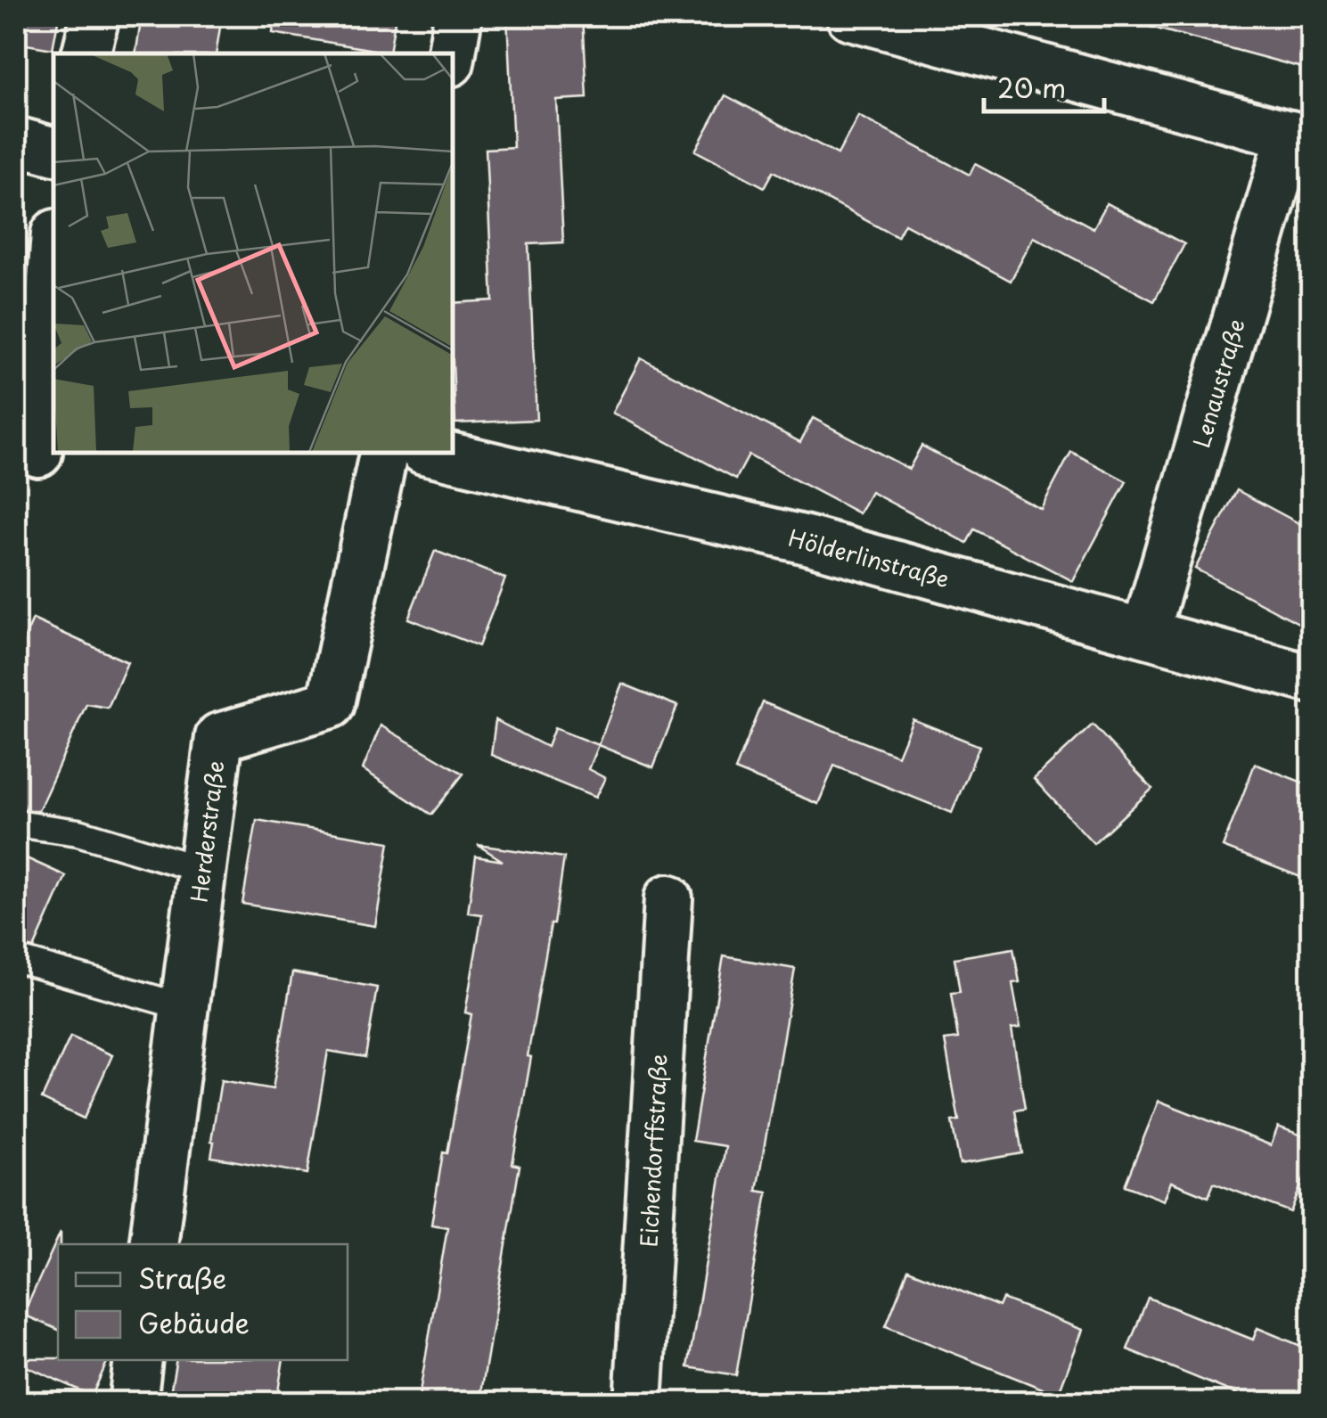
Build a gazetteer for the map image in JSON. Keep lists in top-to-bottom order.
{
  "streets": {
    "street": [
      "Lenaustraße",
      "Hölderlinstraße",
      "Herderstraße",
      "Eichendorffstraße"
    ]
  },
  "crossings": [
    ["Lenaustraße", "Hölderlinstraße"]
  ],
  "legend": ["Straße", "Gebäude"],
  "scale_bar": "20 m"
}
